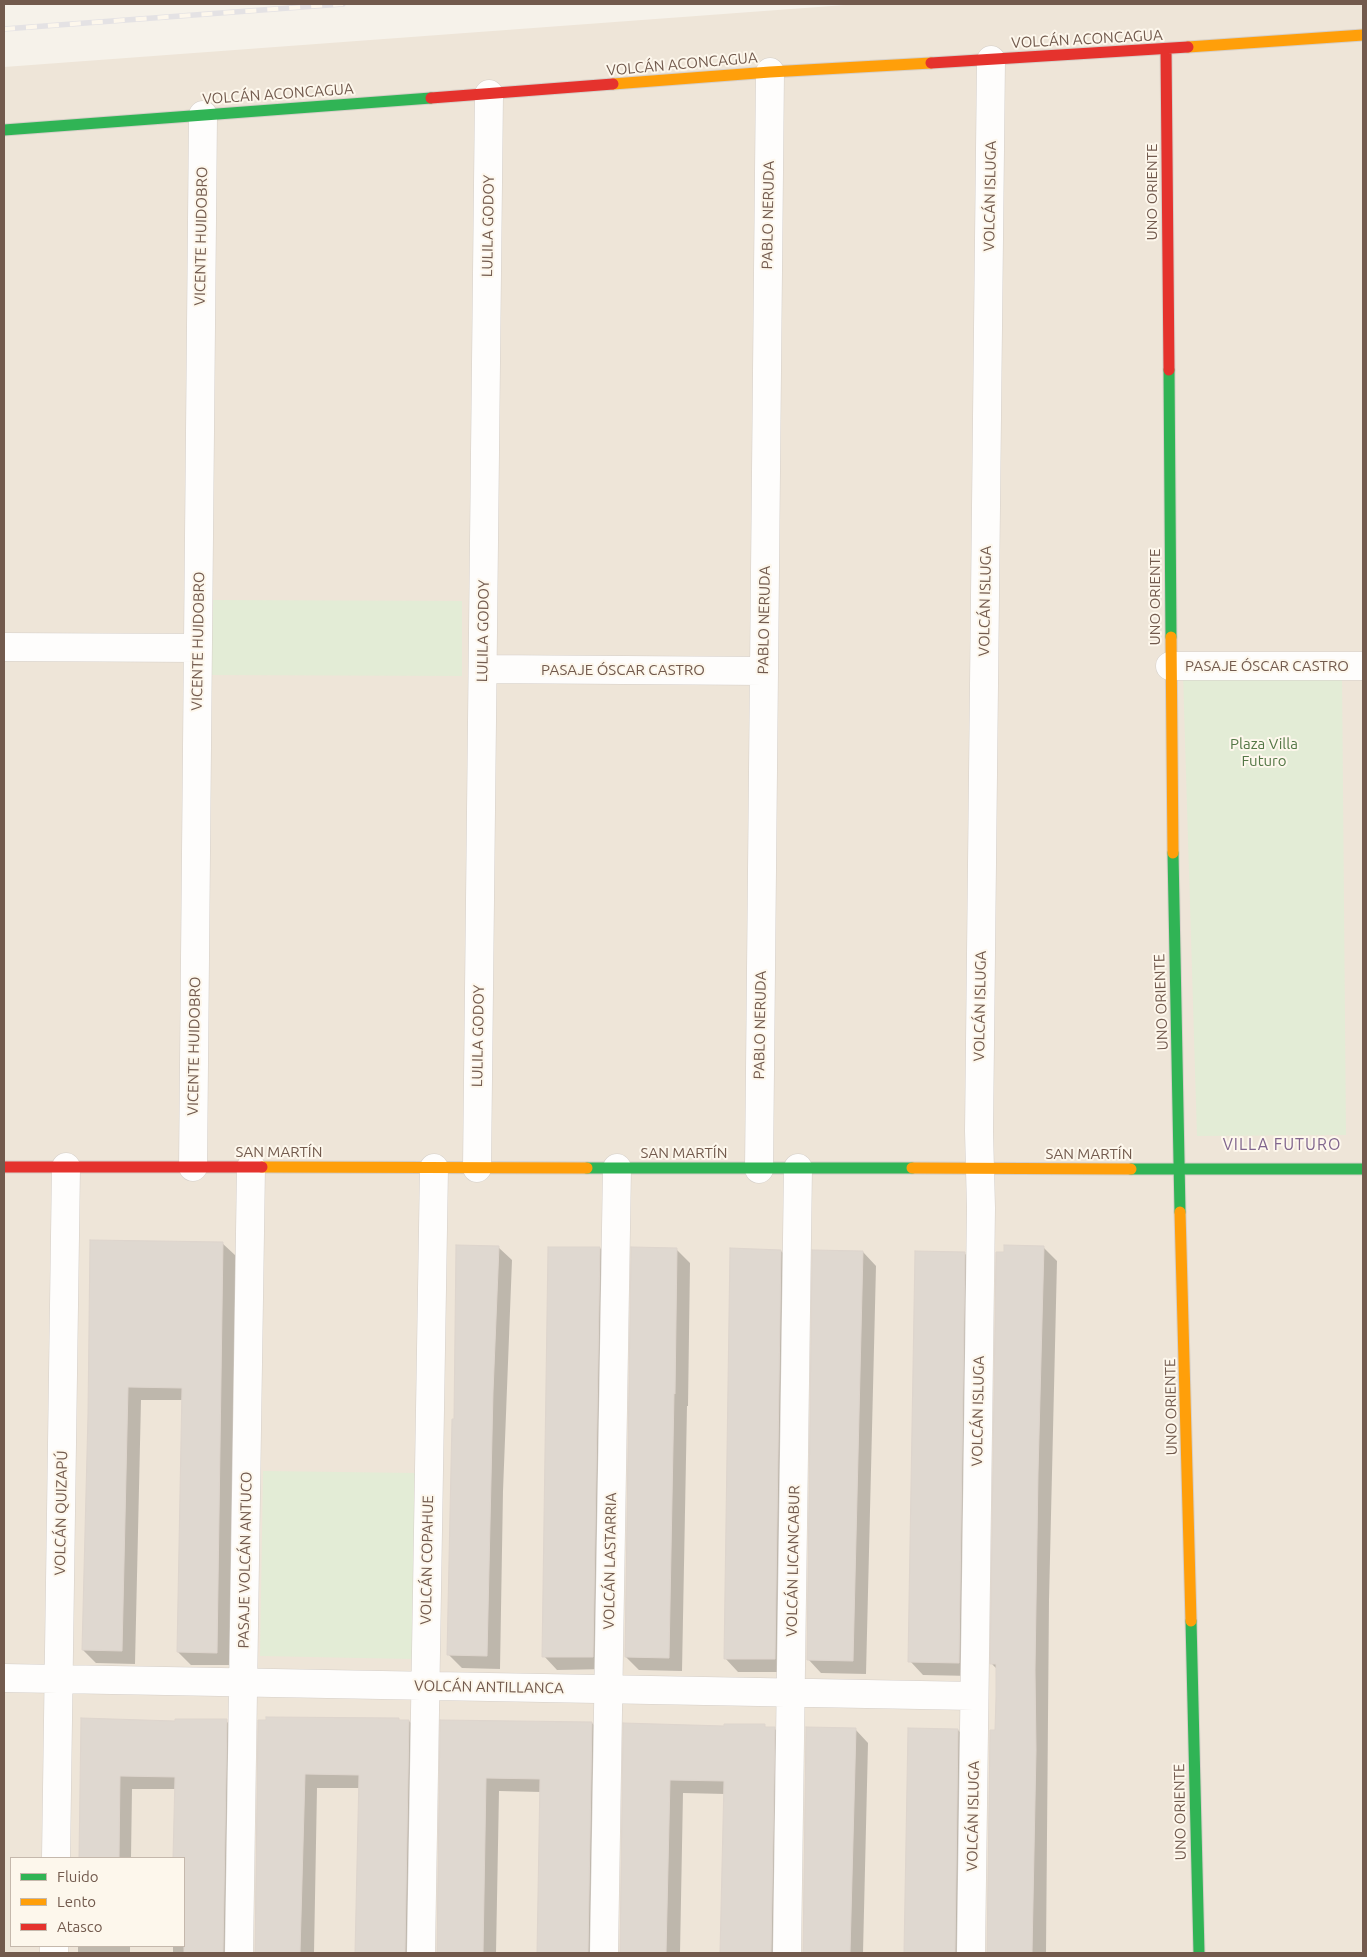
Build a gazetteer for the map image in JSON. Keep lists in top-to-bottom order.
{
  "streets": {
    "street": [
      "VOLCÁN ACONCAGUA",
      "UNO ORIENTE",
      "VOLCÁN ISLUGA",
      "PABLO NERUDA",
      "LULILA GODOY",
      "VICENTE HUIDOBRO",
      "PASAJE ÓSCAR CASTRO",
      "SAN MARTÍN",
      "VOLCÁN QUIZAPÚ",
      "PASAJE VOLCÁN ANTUCO",
      "VOLCÁN COPAHUE",
      "VOLCÁN LASTARRIA",
      "VOLCÁN LICANCABUR",
      "VOLCÁN ANTILLANCA"
    ]
  },
  "crossings": [
    ["VOLCÁN ACONCAGUA", "UNO ORIENTE"],
    ["VOLCÁN ACONCAGUA", "VOLCÁN ISLUGA"],
    ["VOLCÁN ACONCAGUA", "PABLO NERUDA"],
    ["VOLCÁN ACONCAGUA", "LULILA GODOY"],
    ["VOLCÁN ACONCAGUA", "VICENTE HUIDOBRO"],
    ["UNO ORIENTE", "PASAJE ÓSCAR CASTRO"],
    ["UNO ORIENTE", "SAN MARTÍN"],
    ["VOLCÁN ISLUGA", "SAN MARTÍN"],
    ["VOLCÁN ISLUGA", "VOLCÁN ANTILLANCA"],
    ["PABLO NERUDA", "PASAJE ÓSCAR CASTRO"],
    ["PABLO NERUDA", "SAN MARTÍN"],
    ["LULILA GODOY", "PASAJE ÓSCAR CASTRO"],
    ["LULILA GODOY", "SAN MARTÍN"],
    ["VICENTE HUIDOBRO", "SAN MARTÍN"],
    ["SAN MARTÍN", "VOLCÁN QUIZAPÚ"],
    ["SAN MARTÍN", "PASAJE VOLCÁN ANTUCO"],
    ["SAN MARTÍN", "VOLCÁN COPAHUE"],
    ["SAN MARTÍN", "VOLCÁN LASTARRIA"],
    ["SAN MARTÍN", "VOLCÁN LICANCABUR"],
    ["VOLCÁN QUIZAPÚ", "VOLCÁN ANTILLANCA"],
    ["PASAJE VOLCÁN ANTUCO", "VOLCÁN ANTILLANCA"],
    ["VOLCÁN COPAHUE", "VOLCÁN ANTILLANCA"],
    ["VOLCÁN LASTARRIA", "VOLCÁN ANTILLANCA"],
    ["VOLCÁN LICANCABUR", "VOLCÁN ANTILLANCA"]
  ],
  "districts": ["VILLA FUTURO"],
  "parks": ["Plaza Villa Futuro"],
  "legend": ["Fluido", "Lento", "Atasco"]
}
